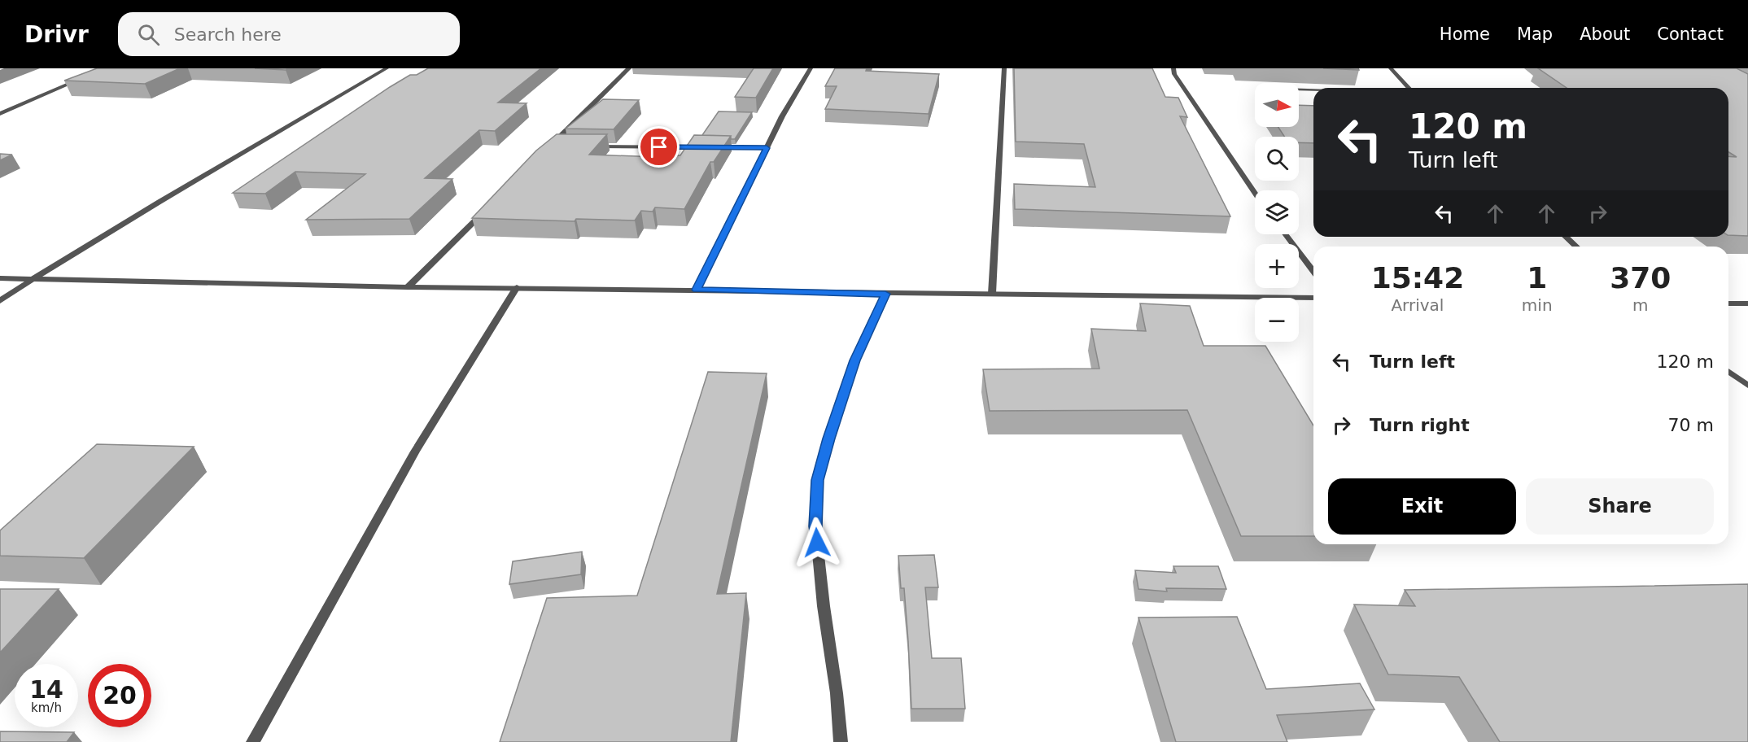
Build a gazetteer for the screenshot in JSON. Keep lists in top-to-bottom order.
{
  "north": "right",
  "page": {
    "header": "Drivr",
    "search": "Search here",
    "nav": [
      "Home",
      "Map",
      "About",
      "Contact"
    ],
    "map_buttons": ["+", "−"],
    "turn": ["120 m", "Turn left"],
    "eta": [
      "15:42",
      "Arrival",
      "1",
      "min",
      "370",
      "m"
    ],
    "list": [
      {
        "name": "Turn left",
        "value": "120 m"
      },
      {
        "name": "Turn right",
        "value": "70 m"
      }
    ],
    "buttons": ["Exit", "Share"],
    "speed": "14 km/h",
    "limit": "20"
  }
}
